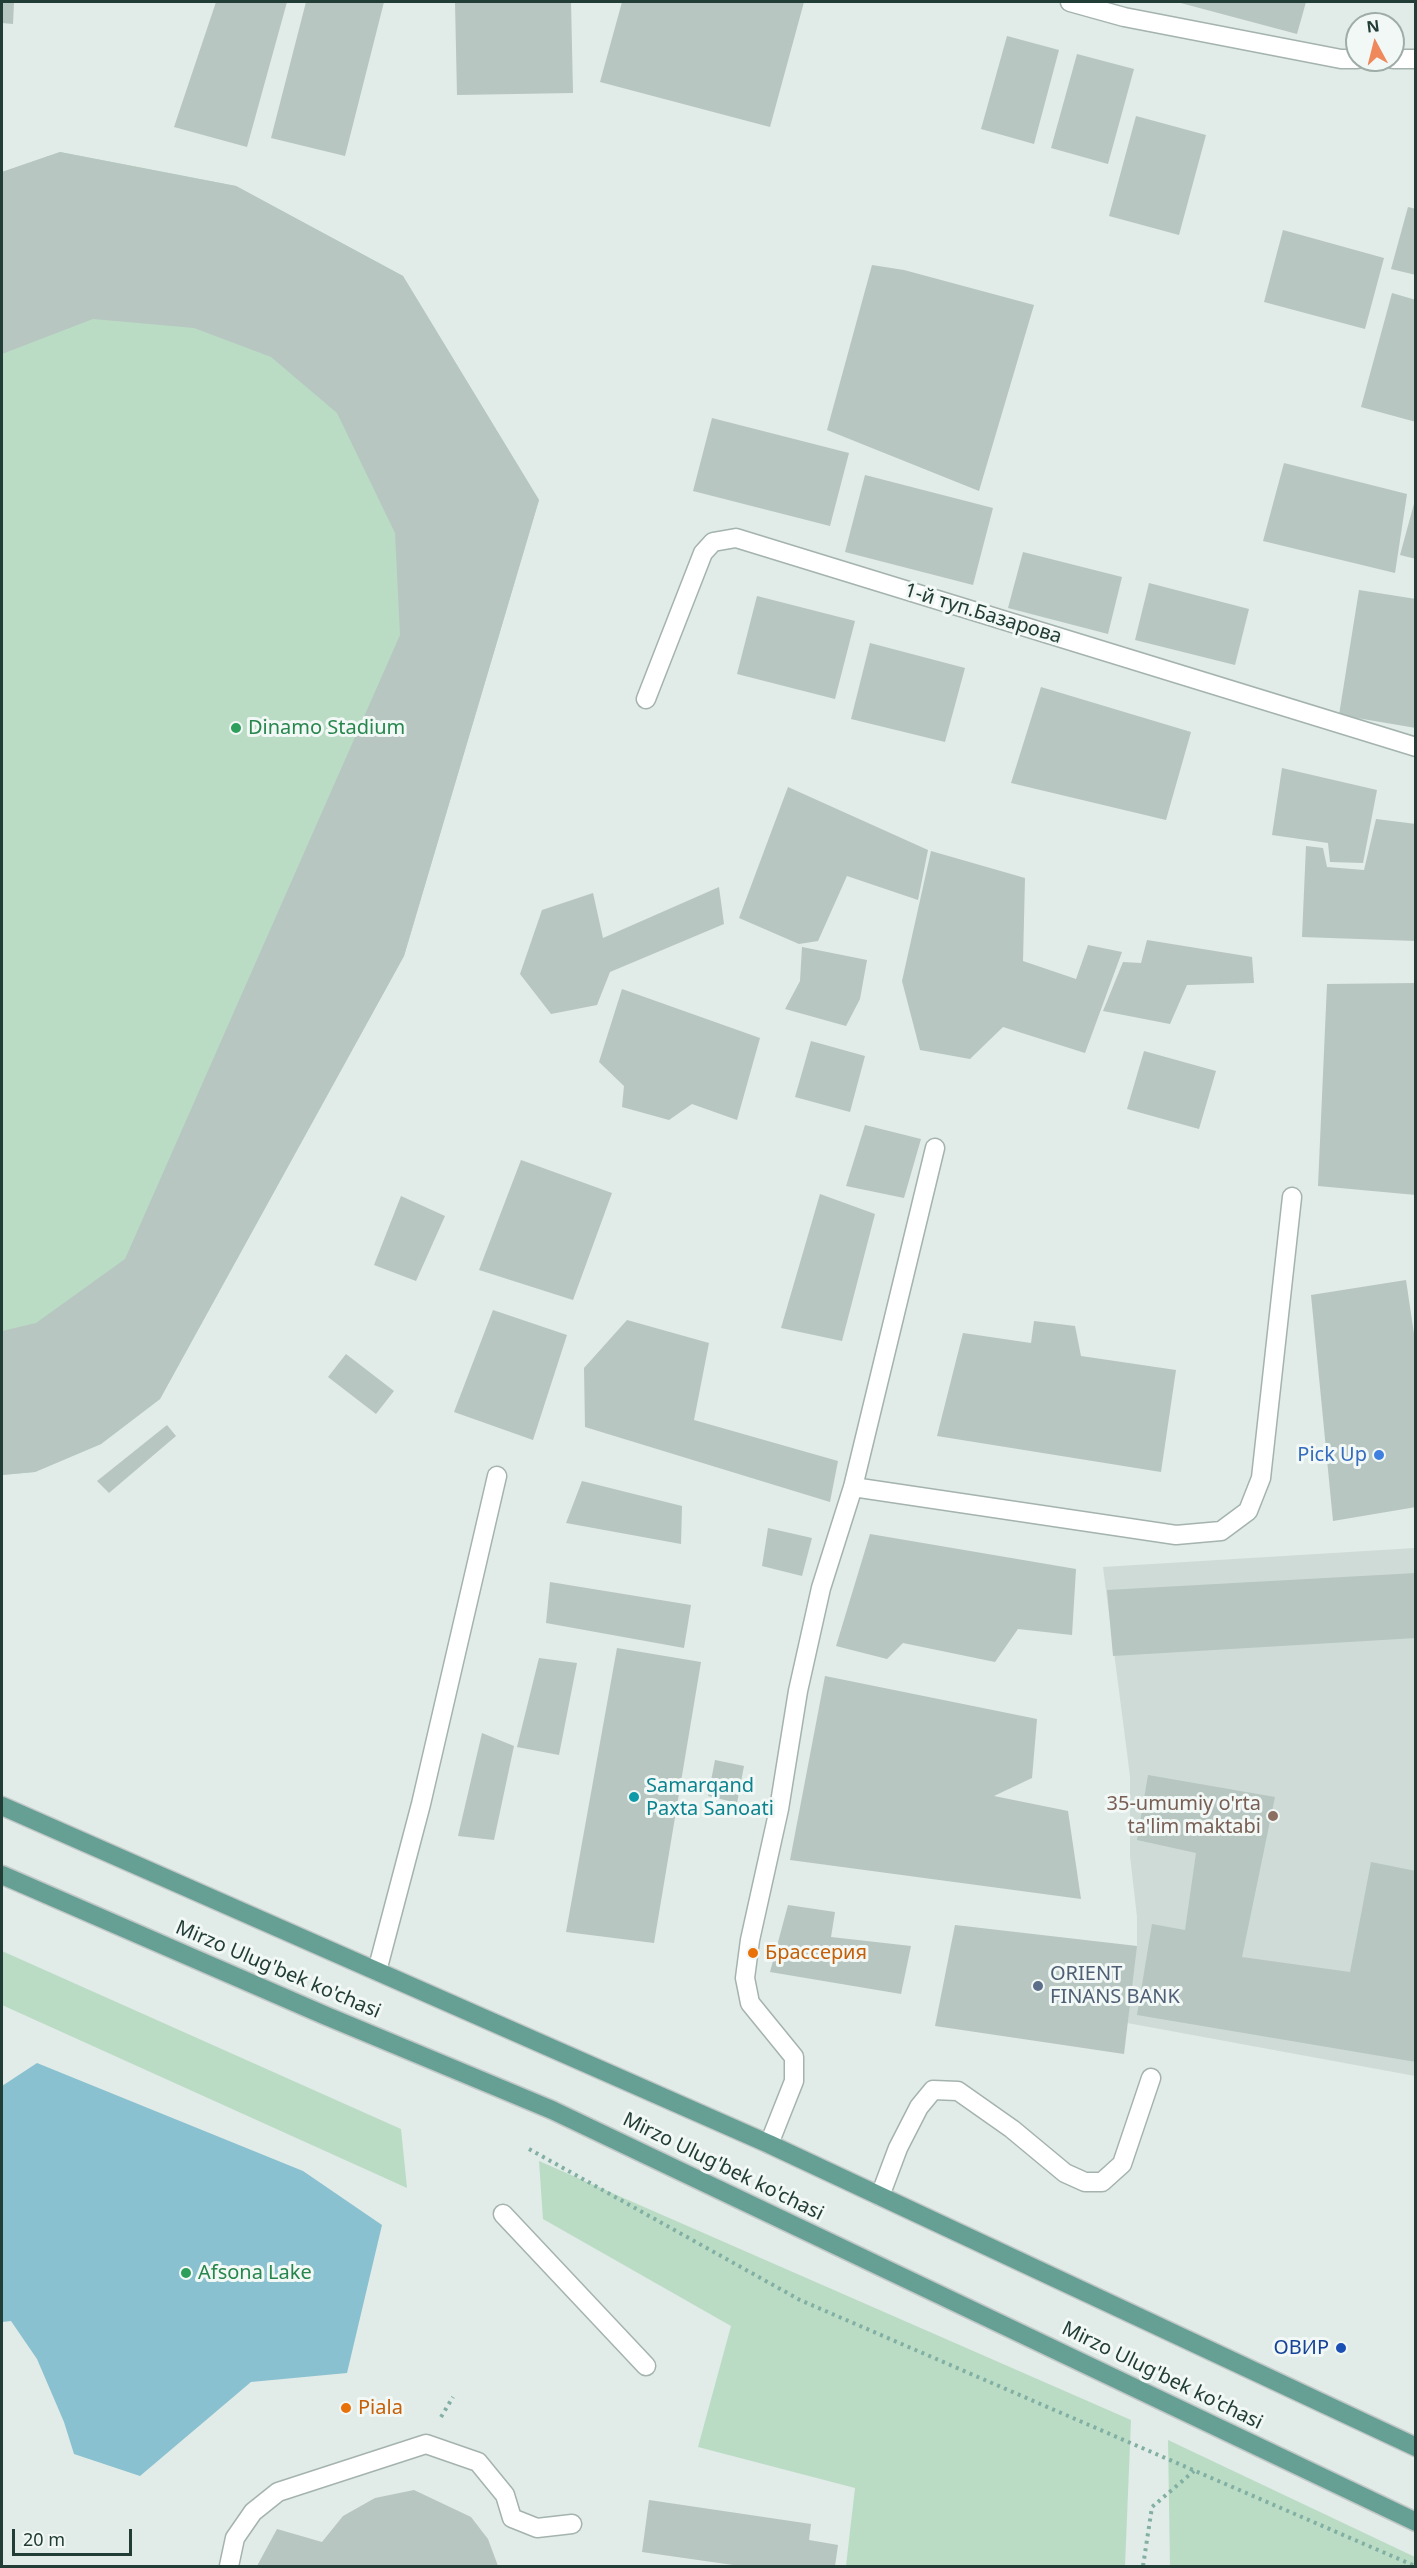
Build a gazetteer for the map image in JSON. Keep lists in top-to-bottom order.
{
  "streets": {
    "main road": ["Mirzo Ulug'bek ko'chasi"],
    "street": ["1-й туп.Базарова"]
  },
  "places": [
    "Dinamo Stadium",
    "Pick Up",
    "Samarqand Paxta Sanoati",
    "35-umumiy o'rta ta'lim maktabi",
    "Брассерия",
    "ORIENT FINANS BANK",
    "Afsona Lake",
    "ОВИР",
    "Piala"
  ],
  "scale_bar": "20 m",
  "north": "top"
}
